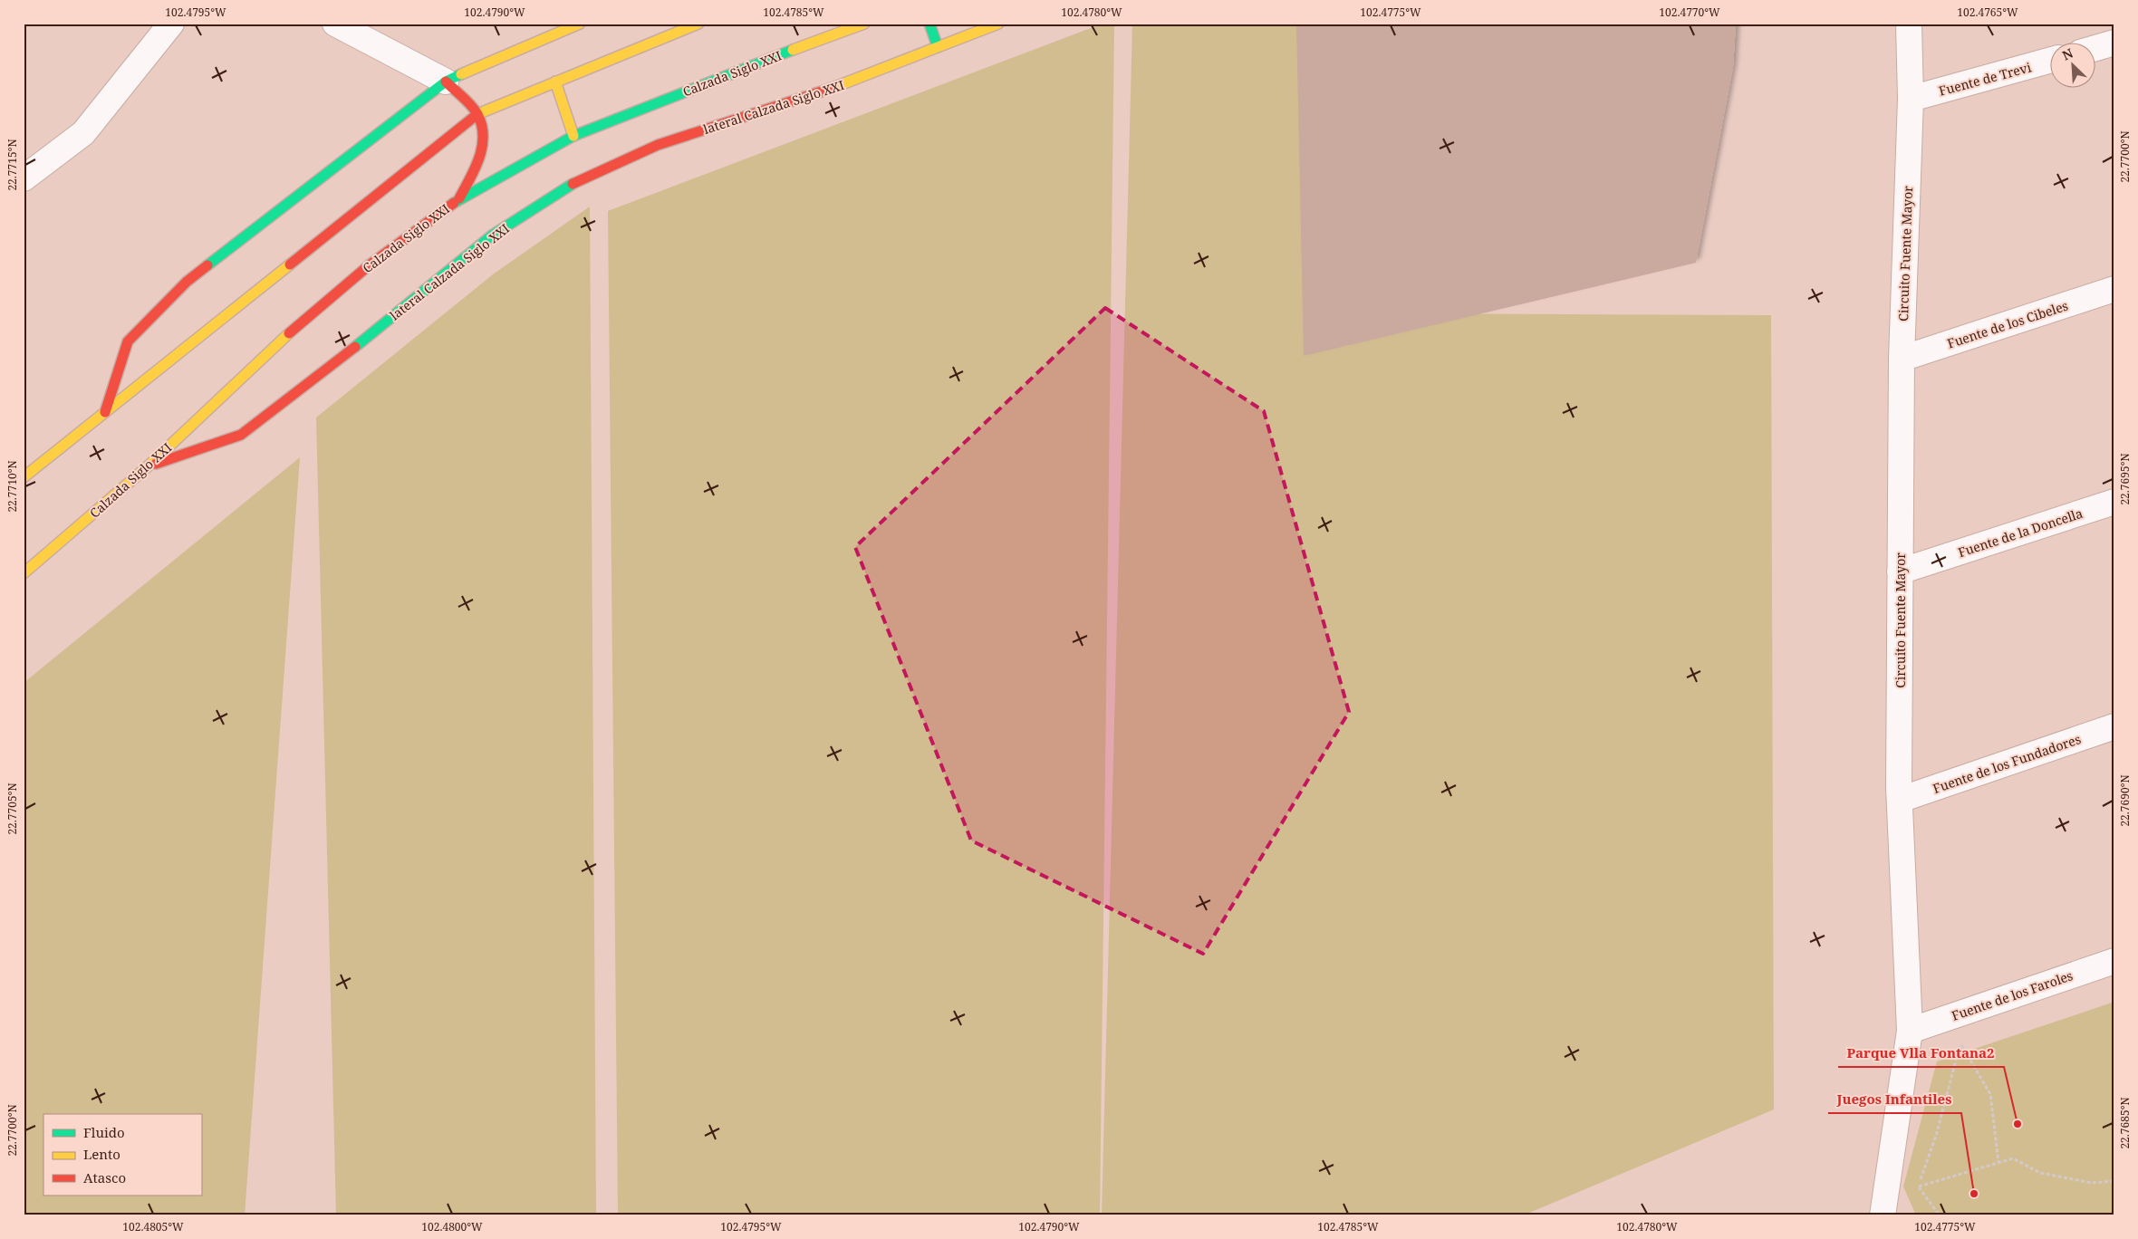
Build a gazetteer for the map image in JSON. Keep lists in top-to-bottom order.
{
  "streets": {
    "main road": ["Calzada Siglo XXI", "lateral Calzada Siglo XXI"],
    "street": [
      "Fuente de Trevi",
      "Circuito Fuente Mayor",
      "Fuente de los Cibeles",
      "Fuente de la Doncella",
      "Fuente de los Fundadores",
      "Fuente de los Faroles"
    ]
  },
  "crossings": [
    ["Calzada Siglo XXI", "lateral Calzada Siglo XXI"],
    ["Fuente de Trevi", "Circuito Fuente Mayor"],
    ["Circuito Fuente Mayor", "Fuente de los Cibeles"],
    ["Circuito Fuente Mayor", "Fuente de la Doncella"],
    ["Circuito Fuente Mayor", "Fuente de los Fundadores"],
    ["Circuito Fuente Mayor", "Fuente de los Faroles"]
  ],
  "places": ["Parque Vlla Fontana2", "Juegos Infantiles"],
  "legend": ["Fluido", "Lento", "Atasco"],
  "north": "top left",
  "coordinates": [
    "102.4795°W",
    "102.4790°W",
    "102.4785°W",
    "102.4780°W",
    "102.4775°W",
    "102.4770°W",
    "102.4765°W",
    "22.7700°N",
    "22.7715°N",
    "22.7695°N",
    "22.7710°N",
    "22.7690°N",
    "22.7705°N",
    "22.7685°N",
    "102.4805°W",
    "102.4800°W"
  ]
}
